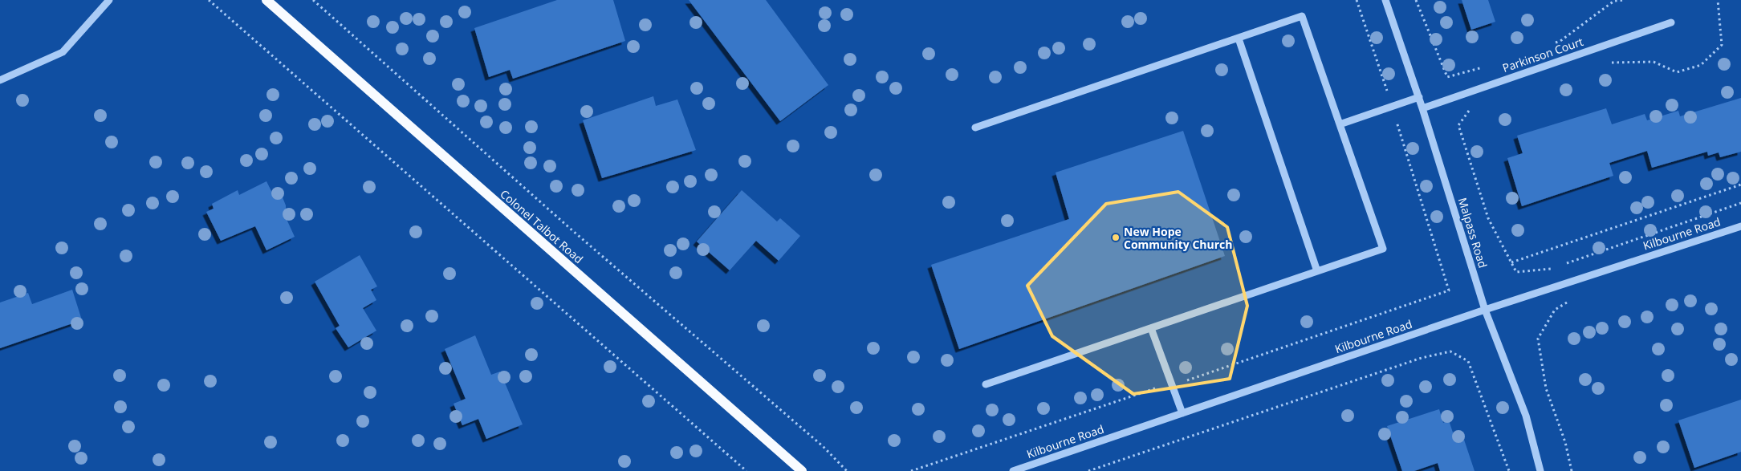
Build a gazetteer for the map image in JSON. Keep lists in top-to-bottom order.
{
  "streets": {
    "main road": ["Colonel Talbot Road"],
    "street": ["Parkinson Court", "Malpass Road", "Kilbourne Road"]
  },
  "crossings": [
    ["Parkinson Court", "Malpass Road"],
    ["Malpass Road", "Kilbourne Road"]
  ],
  "places": ["New Hope Community Church"]
}
